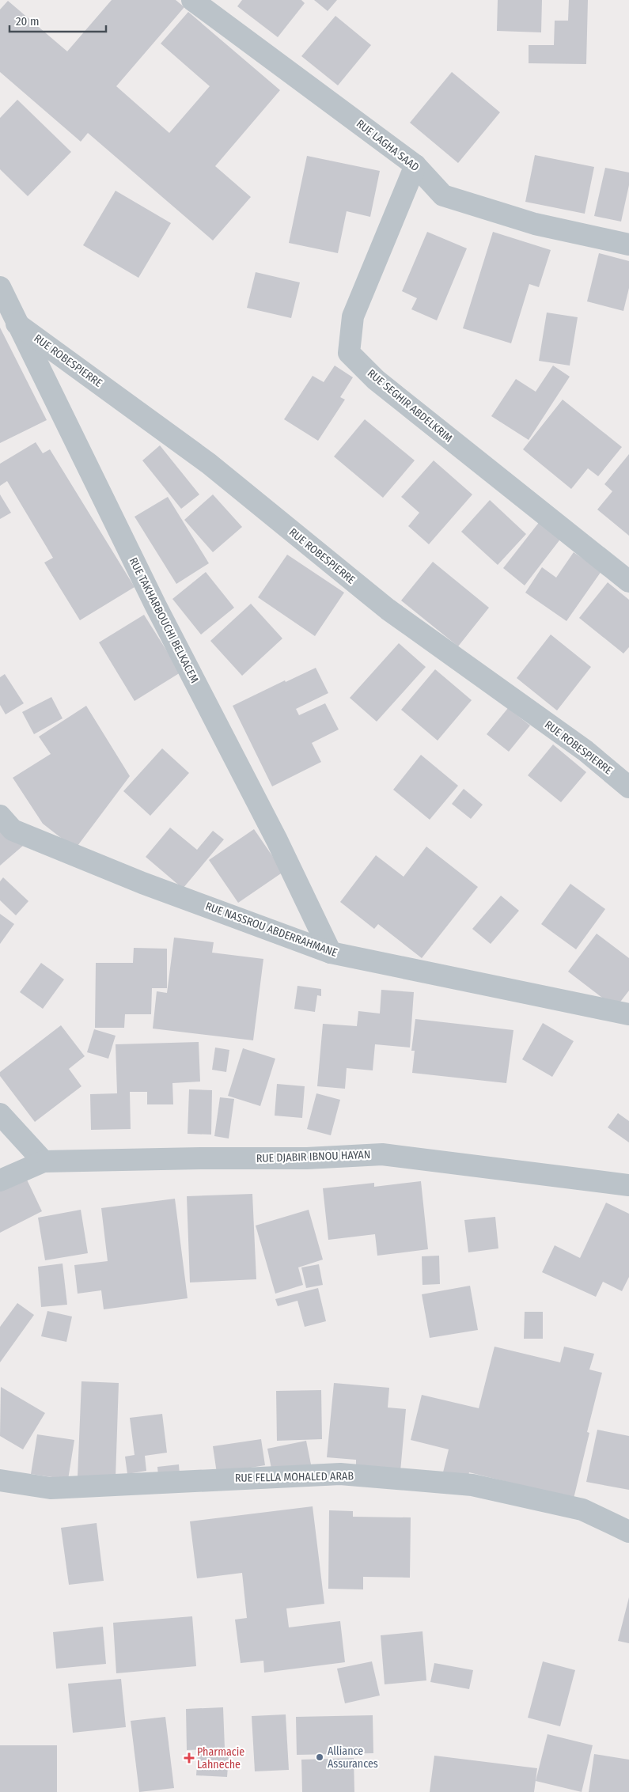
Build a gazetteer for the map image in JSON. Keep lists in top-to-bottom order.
{
  "streets": {
    "street": [
      "RUE LAGHA SAAD",
      "RUE ROBESPIERRE",
      "RUE SEGHIR ABDELKRIM",
      "RUE TAKHARBOUCHI BELKACEM",
      "RUE NASSROU ABDERRAHMANE",
      "RUE DJABIR IBNOU HAYAN",
      "RUE FELLA MOHALED ARAB"
    ]
  },
  "crossings": [
    ["RUE LAGHA SAAD", "RUE SEGHIR ABDELKRIM"],
    ["RUE ROBESPIERRE", "RUE TAKHARBOUCHI BELKACEM"],
    ["RUE TAKHARBOUCHI BELKACEM", "RUE NASSROU ABDERRAHMANE"]
  ],
  "places": {
    "other": ["Alliance Assurances"],
    "health": ["Pharmacie Lahneche"]
  },
  "scale_bar": "20 m"
}
